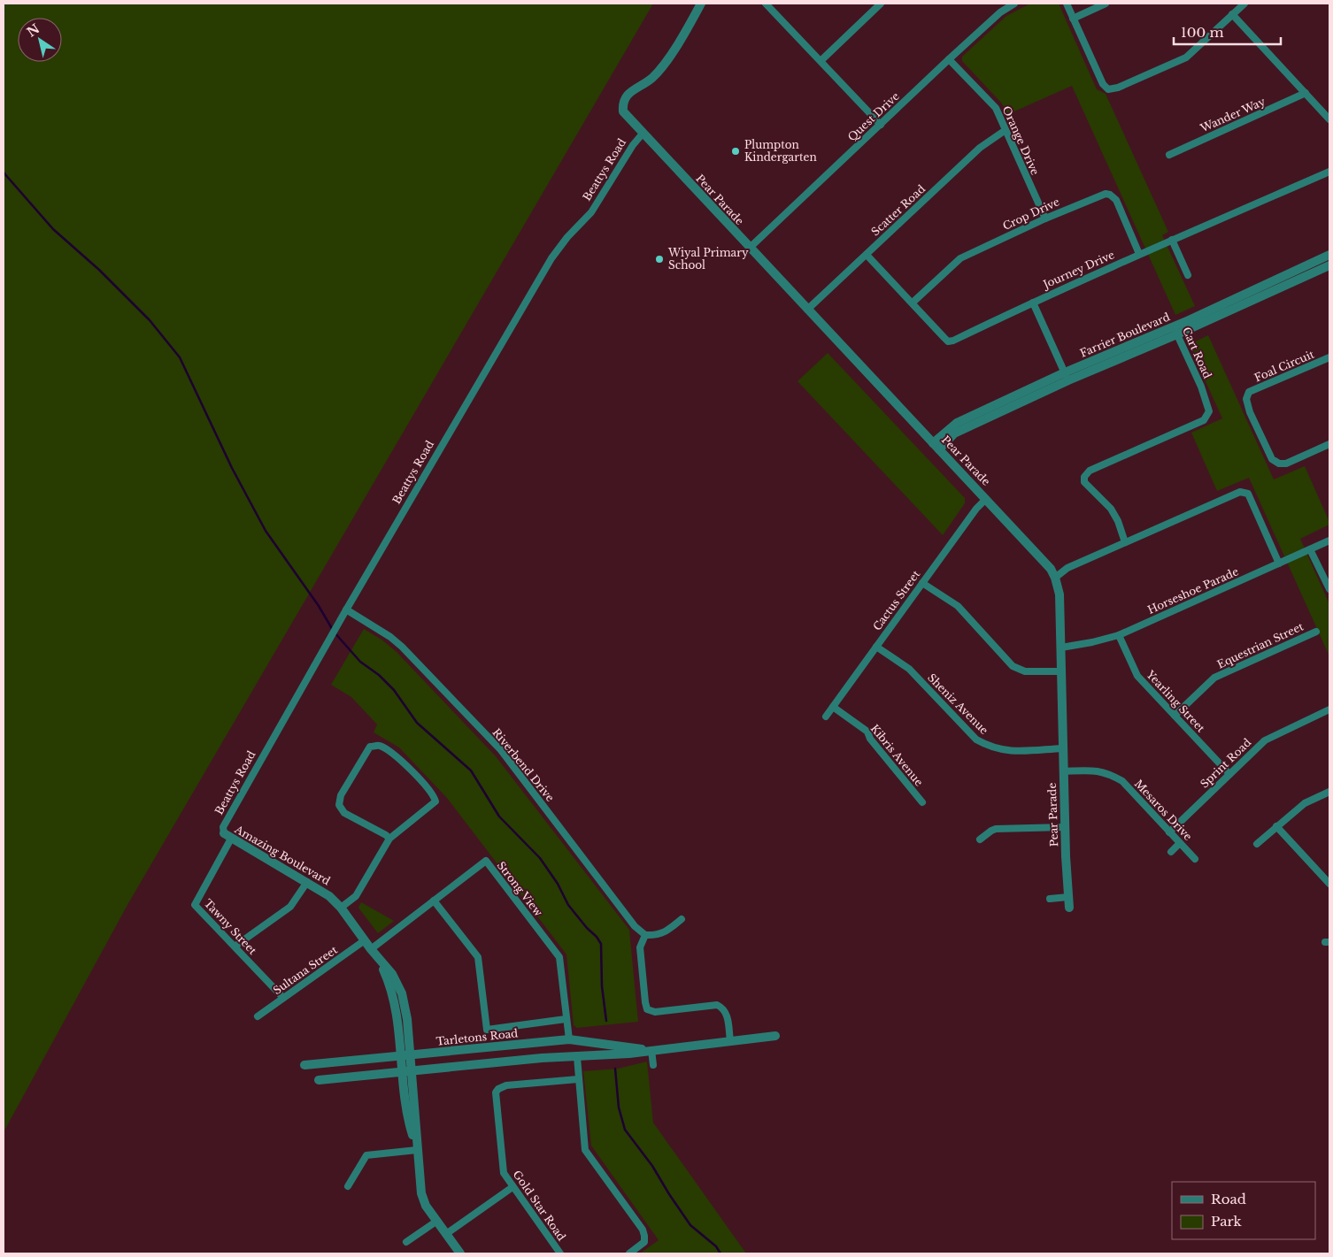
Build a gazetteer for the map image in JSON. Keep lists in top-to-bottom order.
{
  "streets": {
    "street": [
      "Wander Way",
      "Quest Drive",
      "Orange Drive",
      "Beattys Road",
      "Pear Parade",
      "Scatter Road",
      "Crop Drive",
      "Journey Drive",
      "Farrier Boulevard",
      "Cart Road",
      "Foal Circuit",
      "Horseshoe Parade",
      "Cactus Street",
      "Equestrian Street",
      "Yearling Street",
      "Sheniz Avenue",
      "Kibris Avenue",
      "Sprint Road",
      "Riverbend Drive",
      "Mesaros Drive",
      "Amazing Boulevard",
      "Strong View",
      "Tawny Street",
      "Sultana Street",
      "Tarletons Road",
      "Gold Star Road"
    ]
  },
  "crossings": [
    ["Quest Drive", "Orange Drive"],
    ["Quest Drive", "Pear Parade"],
    ["Orange Drive", "Scatter Road"],
    ["Orange Drive", "Crop Drive"],
    ["Beattys Road", "Pear Parade"],
    ["Beattys Road", "Riverbend Drive"],
    ["Beattys Road", "Amazing Boulevard"],
    ["Beattys Road", "Tawny Street"],
    ["Pear Parade", "Scatter Road"],
    ["Pear Parade", "Farrier Boulevard"],
    ["Pear Parade", "Horseshoe Parade"],
    ["Pear Parade", "Cactus Street"],
    ["Pear Parade", "Sheniz Avenue"],
    ["Pear Parade", "Mesaros Drive"],
    ["Scatter Road", "Journey Drive"],
    ["Crop Drive", "Journey Drive"],
    ["Farrier Boulevard", "Cart Road"],
    ["Horseshoe Parade", "Yearling Street"],
    ["Cactus Street", "Sheniz Avenue"],
    ["Cactus Street", "Kibris Avenue"],
    ["Equestrian Street", "Yearling Street"],
    ["Yearling Street", "Sprint Road"],
    ["Sprint Road", "Mesaros Drive"],
    ["Amazing Boulevard", "Strong View"],
    ["Amazing Boulevard", "Tawny Street"],
    ["Amazing Boulevard", "Sultana Street"],
    ["Amazing Boulevard", "Tarletons Road"],
    ["Strong View", "Tarletons Road"],
    ["Tawny Street", "Sultana Street"]
  ],
  "places": ["Plumpton Kindergarten", "Wiyal Primary School"],
  "legend": ["Road", "Park"],
  "scale_bar": "100 m",
  "north": "top left"
}
